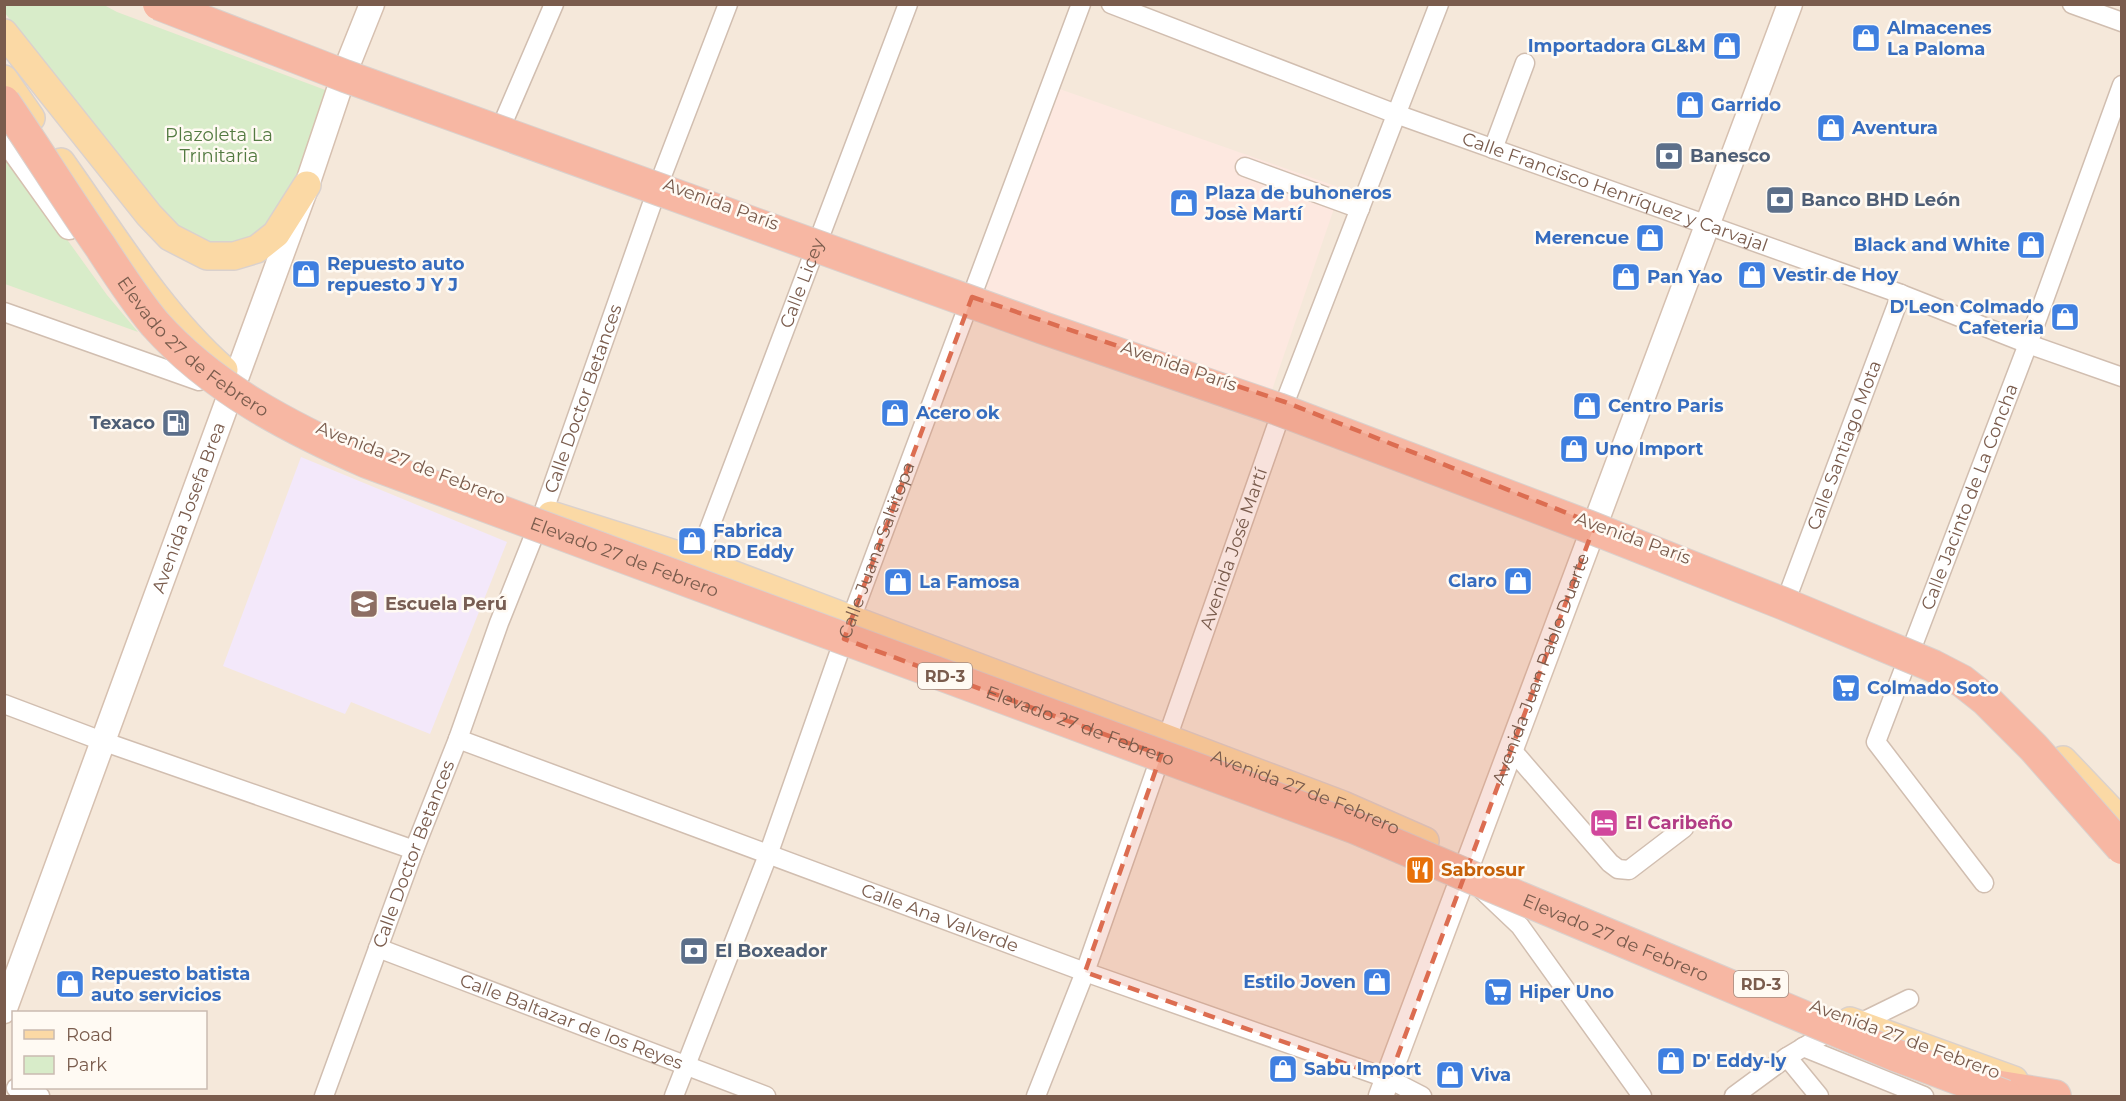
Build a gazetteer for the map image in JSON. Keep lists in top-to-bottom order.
{
  "streets": {
    "highway": ["Elevado 27 de Febrero", "RD-3"],
    "main road": [
      "Avenida París",
      "Avenida 27 de Febrero",
      "Avenida Josefa Brea",
      "Avenida Juan Pablo Duarte"
    ],
    "street": [
      "Calle Francisco Henríquez y Carvajal",
      "Calle Licey",
      "Calle Doctor Betances",
      "Calle Santiago Mota",
      "Calle Jacinto de La Concha",
      "Avenida José Martí",
      "Calle Juana Saltitopa",
      "Calle Ana Valverde",
      "Calle Baltazar de los Reyes"
    ]
  },
  "crossings": [
    ["Calle Francisco Henríquez y Carvajal", "Calle Santiago Mota"],
    ["Calle Francisco Henríquez y Carvajal", "Calle Jacinto de La Concha"],
    ["Calle Francisco Henríquez y Carvajal", "Avenida José Martí"],
    ["Calle Francisco Henríquez y Carvajal", "Avenida Juan Pablo Duarte"],
    ["Avenida París", "Calle Licey"],
    ["Avenida París", "Calle Doctor Betances"],
    ["Avenida París", "Calle Santiago Mota"],
    ["Avenida París", "Calle Jacinto de La Concha"],
    ["Avenida París", "Avenida Josefa Brea"],
    ["Avenida París", "Avenida José Martí"],
    ["Avenida París", "Calle Juana Saltitopa"],
    ["Avenida París", "Avenida Juan Pablo Duarte"],
    ["Calle Licey", "Avenida 27 de Febrero"],
    ["Calle Doctor Betances", "Avenida 27 de Febrero"],
    ["Calle Doctor Betances", "Calle Ana Valverde"],
    ["Calle Doctor Betances", "Calle Baltazar de los Reyes"],
    ["Avenida 27 de Febrero", "Avenida Josefa Brea"],
    ["Avenida 27 de Febrero", "Avenida José Martí"],
    ["Avenida 27 de Febrero", "Calle Juana Saltitopa"],
    ["Avenida 27 de Febrero", "Avenida Juan Pablo Duarte"],
    ["Avenida José Martí", "Calle Ana Valverde"],
    ["Calle Juana Saltitopa", "Calle Ana Valverde"],
    ["Calle Juana Saltitopa", "Calle Baltazar de los Reyes"],
    ["Avenida Juan Pablo Duarte", "Calle Ana Valverde"]
  ],
  "parks": ["Plazoleta La Trinitaria"],
  "places": {
    "shop": [
      "Almacenes La Paloma",
      "Importadora GL&M",
      "Garrido",
      "Aventura",
      "Plaza de buhoneros Josè Martí",
      "Merencue",
      "Black and White",
      "Repuesto auto repuesto J Y J",
      "Vestir de Hoy",
      "Pan Yao",
      "D'Leon Colmado Cafeteria",
      "Centro Paris",
      "Acero ok",
      "Uno Import",
      "Fabrica RD Eddy",
      "Claro",
      "La Famosa",
      "Estilo Joven",
      "Repuesto batista auto servicios",
      "D' Eddy-ly",
      "Sabu Import",
      "Viva"
    ],
    "bank": ["Banesco", "Banco BHD León", "El Boxeador"],
    "fuel station": ["Texaco"],
    "school or university": ["Escuela Perú"],
    "supermarket": ["Colmado Soto", "Hiper Uno"],
    "hotel": ["El Caribeño"],
    "restaurant": ["Sabrosur"]
  },
  "legend": ["Road", "Park"]
}
